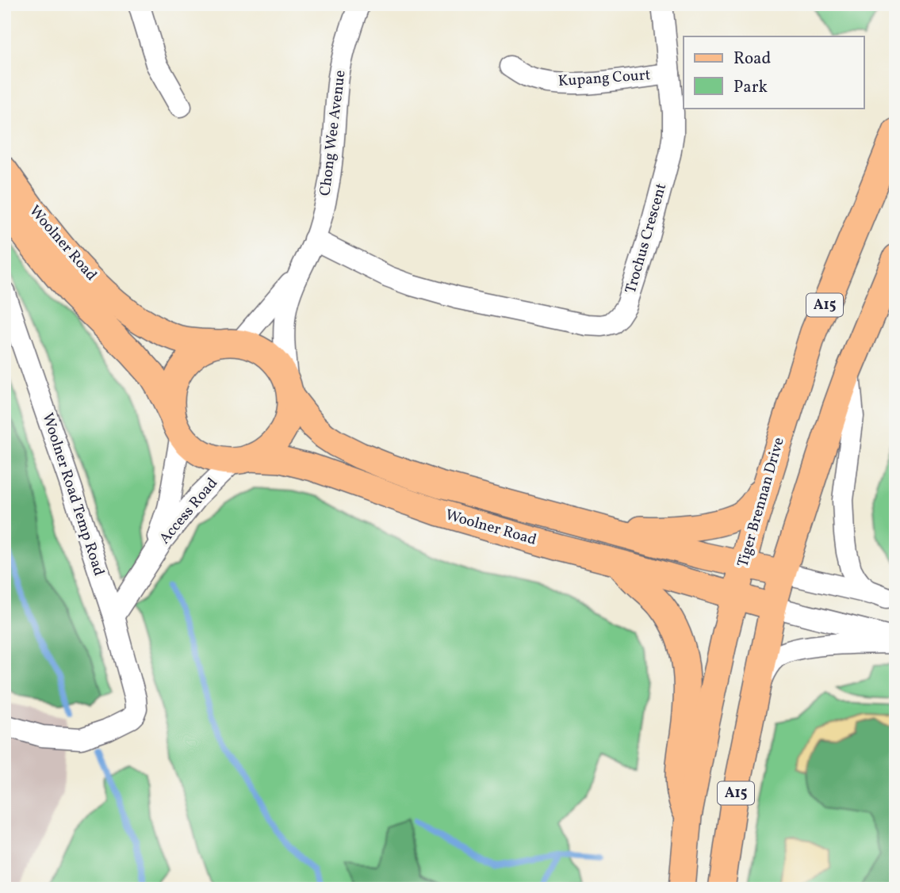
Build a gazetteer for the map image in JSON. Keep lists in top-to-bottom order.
{
  "streets": {
    "main road": ["Woolner Road", "A15", "Tiger Brennan Drive"],
    "street": [
      "Kupang Court",
      "Chong Wee Avenue",
      "Trochus Crescent",
      "Woolner Road Temp Road",
      "Access Road"
    ]
  },
  "crossings": [
    ["Kupang Court", "Trochus Crescent"],
    ["Chong Wee Avenue", "Trochus Crescent"],
    ["Chong Wee Avenue", "Woolner Road"],
    ["Chong Wee Avenue", "Access Road"],
    ["Woolner Road", "A15"],
    ["Woolner Road", "Tiger Brennan Drive"],
    ["Woolner Road", "Access Road"],
    ["Woolner Road Temp Road", "Access Road"]
  ],
  "legend": ["Road", "Park"]
}
